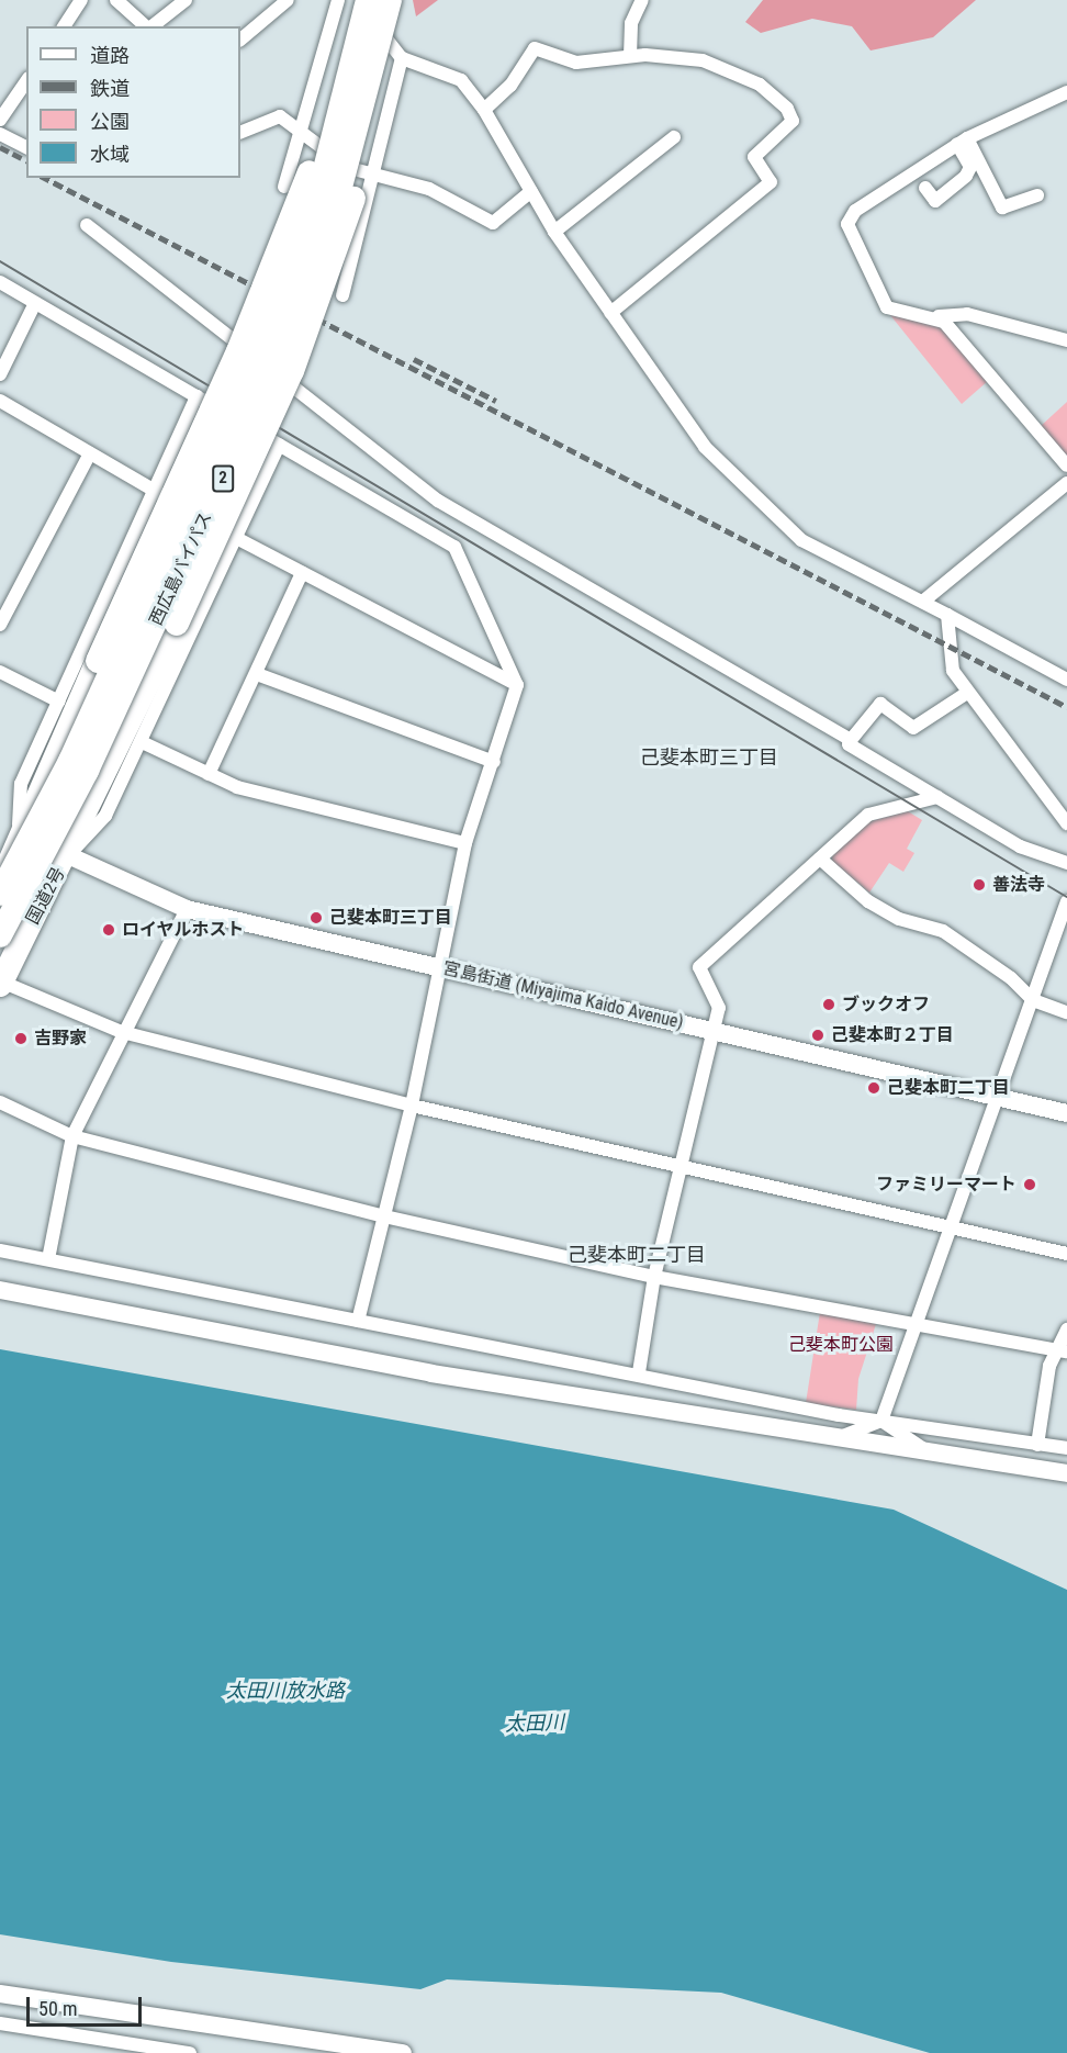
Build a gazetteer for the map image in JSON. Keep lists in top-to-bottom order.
{
  "streets": {
    "highway": ["2", "西広島バイパス", "国道2号"],
    "street": ["宮島街道 (Miyajima Kaido Avenue)"]
  },
  "crossings": [
    ["2", "西広島バイパス"],
    ["2", "国道2号"],
    ["国道2号", "宮島街道 (Miyajima Kaido Avenue)"]
  ],
  "districts": ["己斐本町三丁目", "己斐本町二丁目"],
  "water": ["太田川放水路", "太田川"],
  "parks": ["己斐本町公園"],
  "places": [
    "善法寺",
    "己斐本町三丁目",
    "ロイヤルホスト",
    "ブックオフ",
    "己斐本町２丁目",
    "吉野家",
    "己斐本町二丁目",
    "ファミリーマート"
  ],
  "legend": [
    "道路",
    "鉄道",
    "公園",
    "水域"
  ],
  "scale_bar": "50 m"
}
